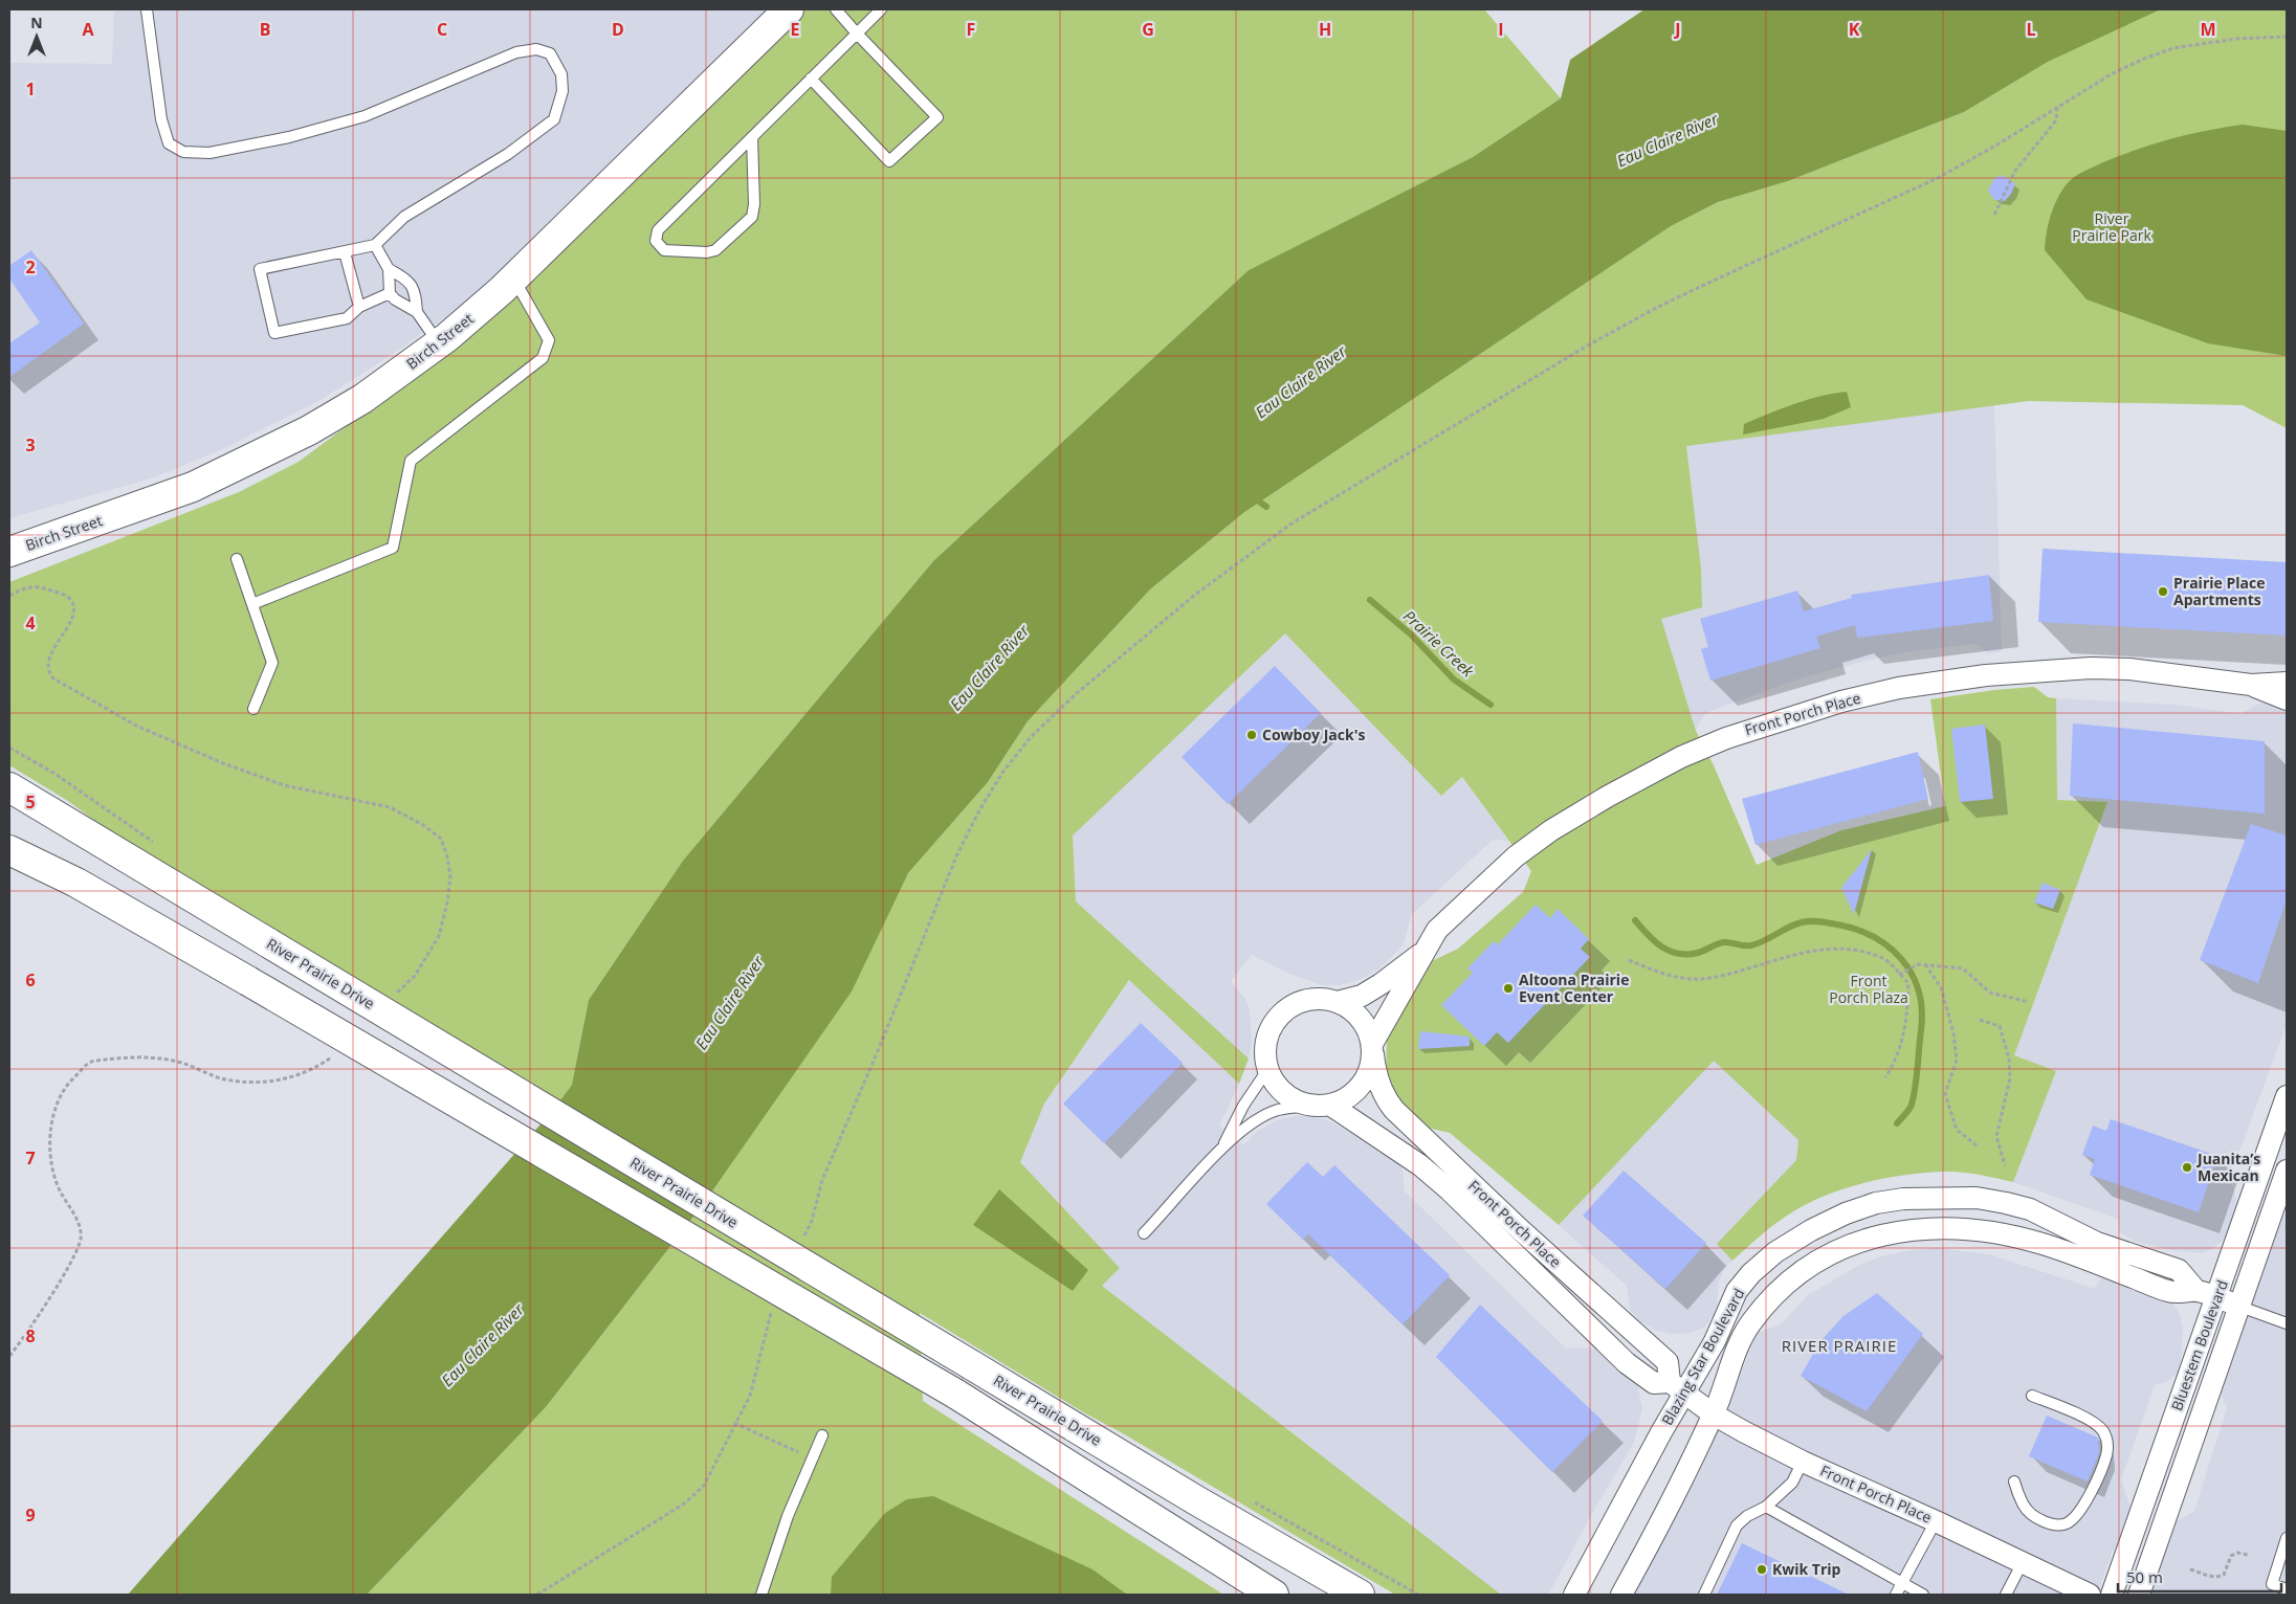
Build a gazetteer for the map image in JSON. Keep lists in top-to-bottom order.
{
  "streets": {
    "main road": ["Birch Street", "River Prairie Drive"],
    "street": ["Front Porch Place", "Bluestem Boulevard", "Blazing Star Boulevard"]
  },
  "crossings": [
    ["Front Porch Place", "Blazing Star Boulevard"],
    ["Bluestem Boulevard", "Blazing Star Boulevard"]
  ],
  "districts": ["RIVER PRAIRIE"],
  "water": ["Eau Claire River", "Prairie Creek"],
  "parks": ["River Prairie Park", "Front Porch Plaza"],
  "places": [
    "Prairie Place Apartments",
    "Cowboy Jack's",
    "Altoona Prairie Event Center",
    "Juanita’s Mexican",
    "Kwik Trip"
  ],
  "scale_bar": "50 m",
  "north": "top",
  "grid": {
    "columns": [
      "A",
      "B",
      "C",
      "D",
      "E",
      "F",
      "G",
      "H",
      "I",
      "J",
      "K",
      "L",
      "M"
    ],
    "rows": [
      "1",
      "2",
      "3",
      "4",
      "5",
      "6",
      "7",
      "8",
      "9"
    ]
  }
}
